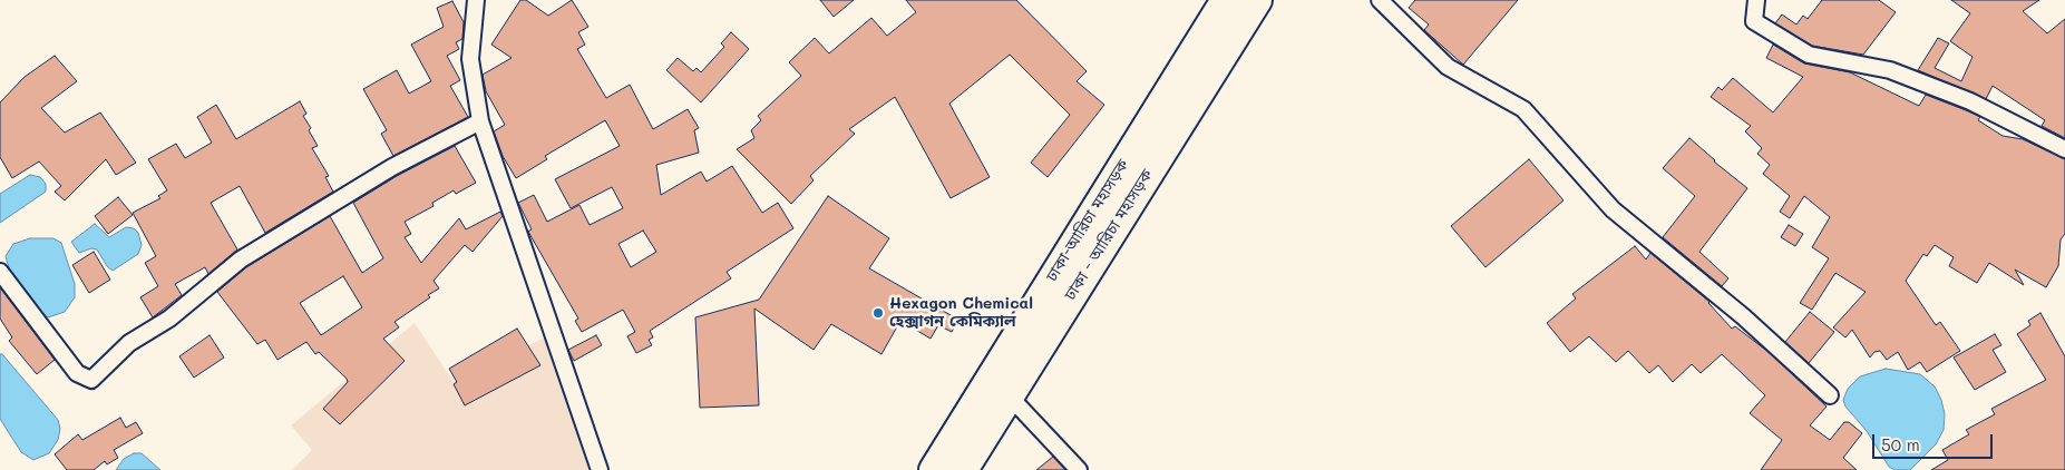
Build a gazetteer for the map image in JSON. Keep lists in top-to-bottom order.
{
  "streets": {
    "highway": ["ঢাকা-আরিচা মহাসড়ক", "ঢাকা - আরিচা মহাসড়ক"]
  },
  "places": ["Hexagon Chemical হেক্সাগন কেমিক্যাল"],
  "scale_bar": "50 m"
}
